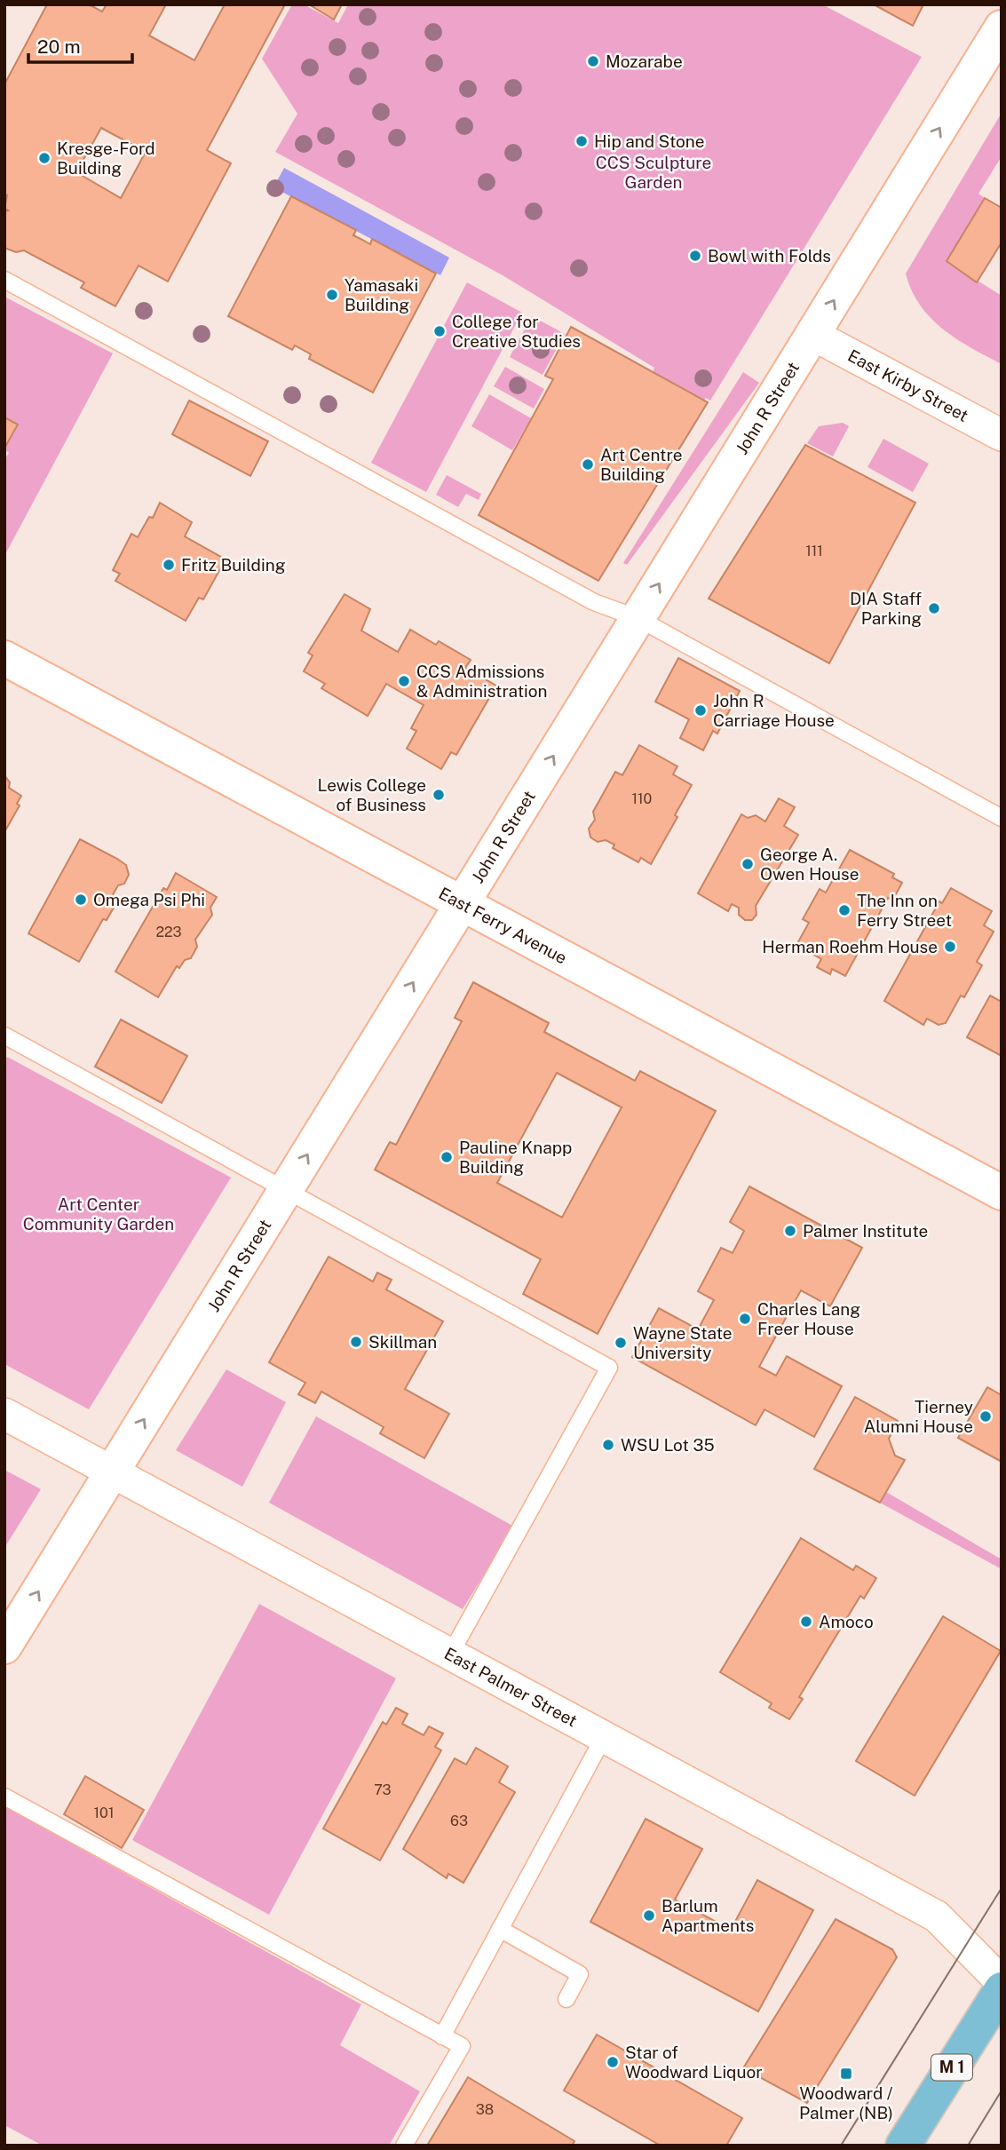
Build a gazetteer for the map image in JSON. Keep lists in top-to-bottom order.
{
  "streets": {
    "main road": ["M 1"],
    "street": [
      "East Kirby Street",
      "John R Street",
      "East Ferry Avenue",
      "East Palmer Street"
    ]
  },
  "crossings": [
    ["East Kirby Street", "John R Street"],
    ["John R Street", "East Ferry Avenue"],
    ["John R Street", "East Palmer Street"]
  ],
  "one_way": ["John R Street"],
  "parks": ["CCS Sculpture Garden", "Art Center Community Garden"],
  "places": {
    "other": [
      "Mozarabe",
      "Hip and Stone",
      "Kresge-Ford Building",
      "Bowl with Folds",
      "Yamasaki Building",
      "College for Creative Studies",
      "Art Centre Building",
      "Fritz Building",
      "DIA Staff Parking",
      "CCS Admissions & Administration",
      "John R Carriage House",
      "Lewis College of Business",
      "George A. Owen House",
      "Omega Psi Phi",
      "The Inn on Ferry Street",
      "Herman Roehm House",
      "Pauline Knapp Building",
      "Palmer Institute",
      "Charles Lang Freer House",
      "Skillman",
      "Wayne State University",
      "Tierney Alumni House",
      "WSU Lot 35",
      "Amoco",
      "Barlum Apartments",
      "Star of Woodward Liquor"
    ],
    "transit": ["Woodward / Palmer (NB)"]
  },
  "house_numbers": [
    "111",
    "110",
    "223",
    "73",
    "101",
    "63",
    "38"
  ],
  "scale_bar": "20 m"
}
